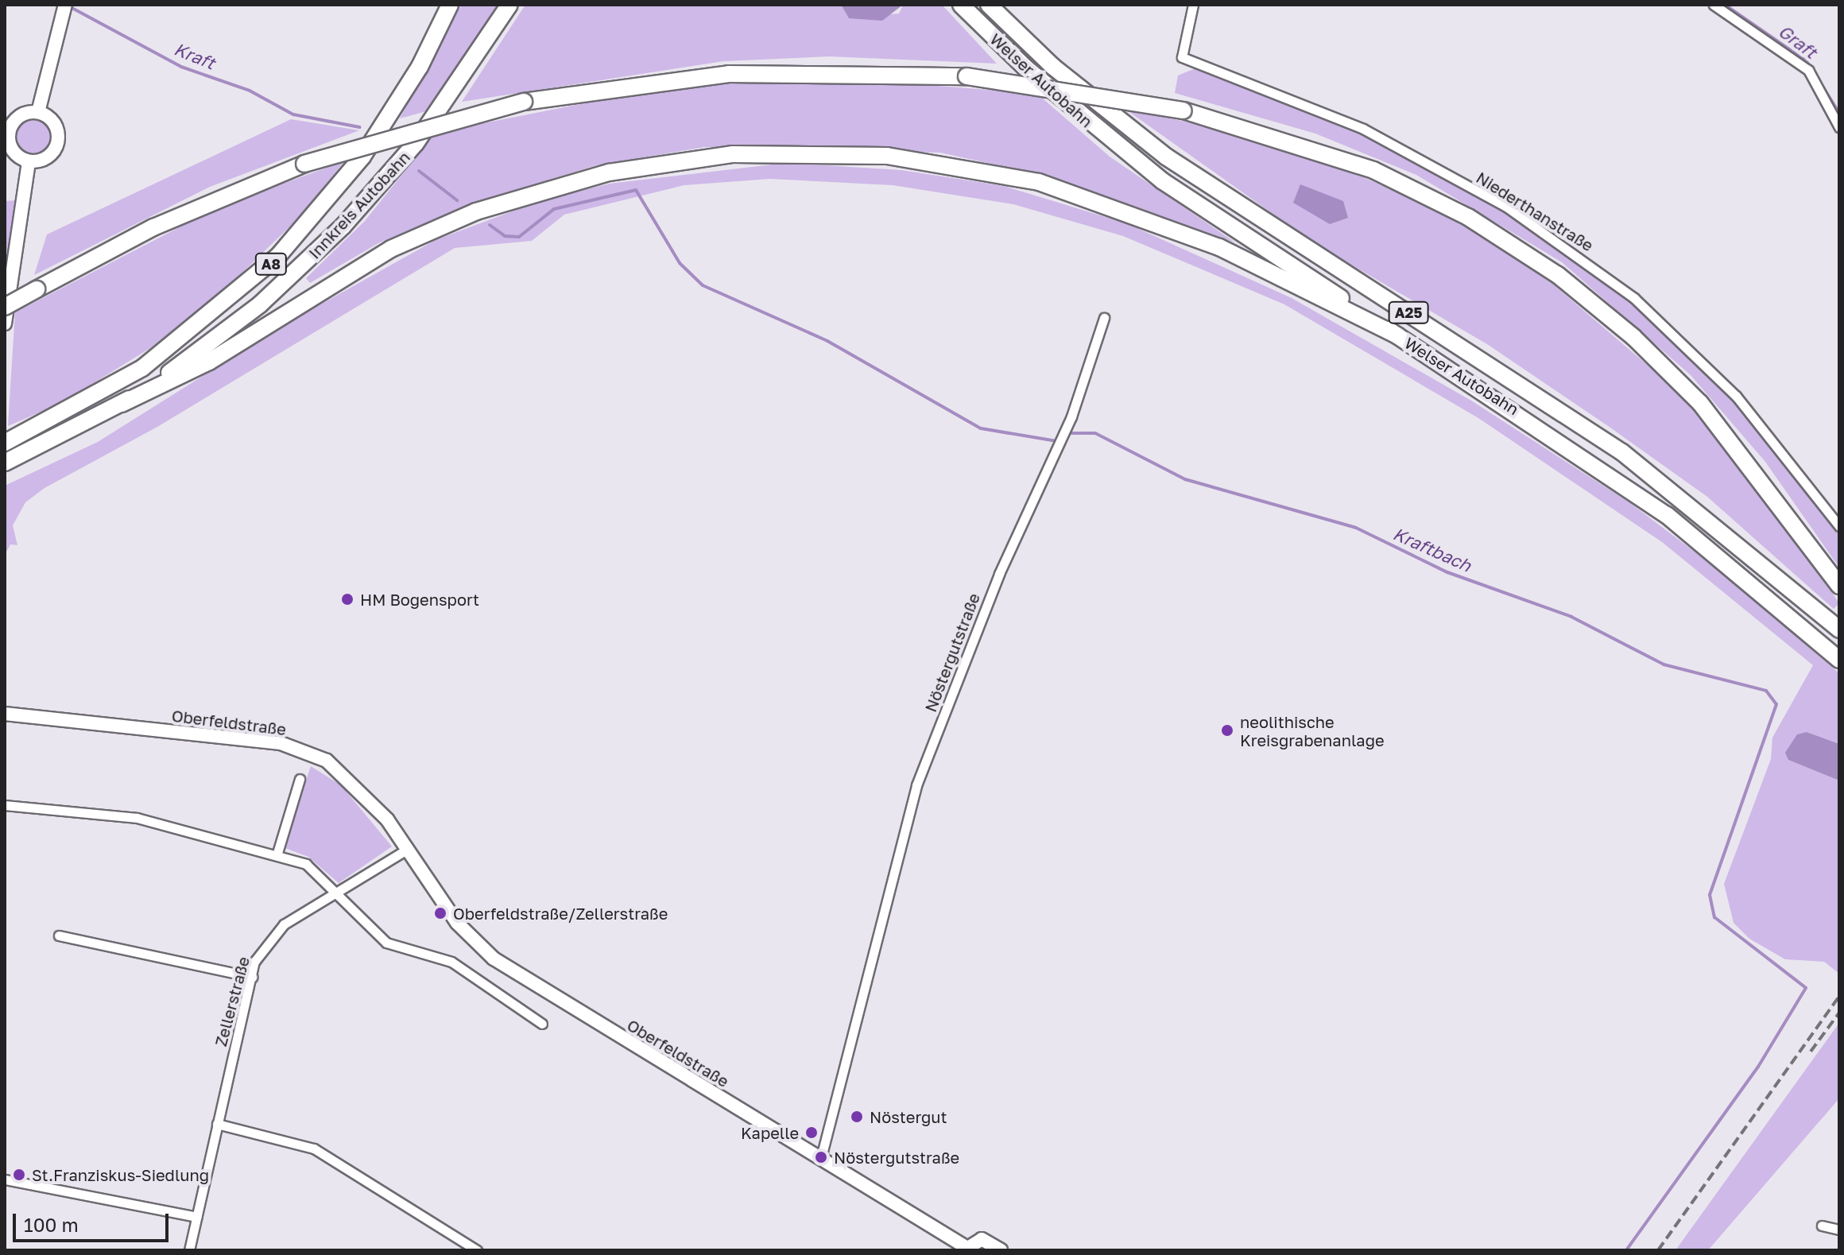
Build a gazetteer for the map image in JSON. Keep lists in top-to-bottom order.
{
  "streets": {
    "highway": [
      "Welser Autobahn",
      "Innkreis Autobahn",
      "A8",
      "A25"
    ],
    "main road": ["Oberfeldstraße"],
    "street": ["Niederthanstraße", "Nöstergutstraße", "Zellerstraße"]
  },
  "crossings": [
    ["Nöstergutstraße", "Oberfeldstraße"]
  ],
  "water": ["Graft", "Kraft", "Kraftbach"],
  "places": [
    "HM Bogensport",
    "neolithische Kreisgrabenanlage",
    "Oberfeldstraße/Zellerstraße",
    "Nöstergut",
    "Kapelle",
    "Nöstergutstraße",
    "St.Franziskus-Siedlung"
  ],
  "scale_bar": "100 m"
}
